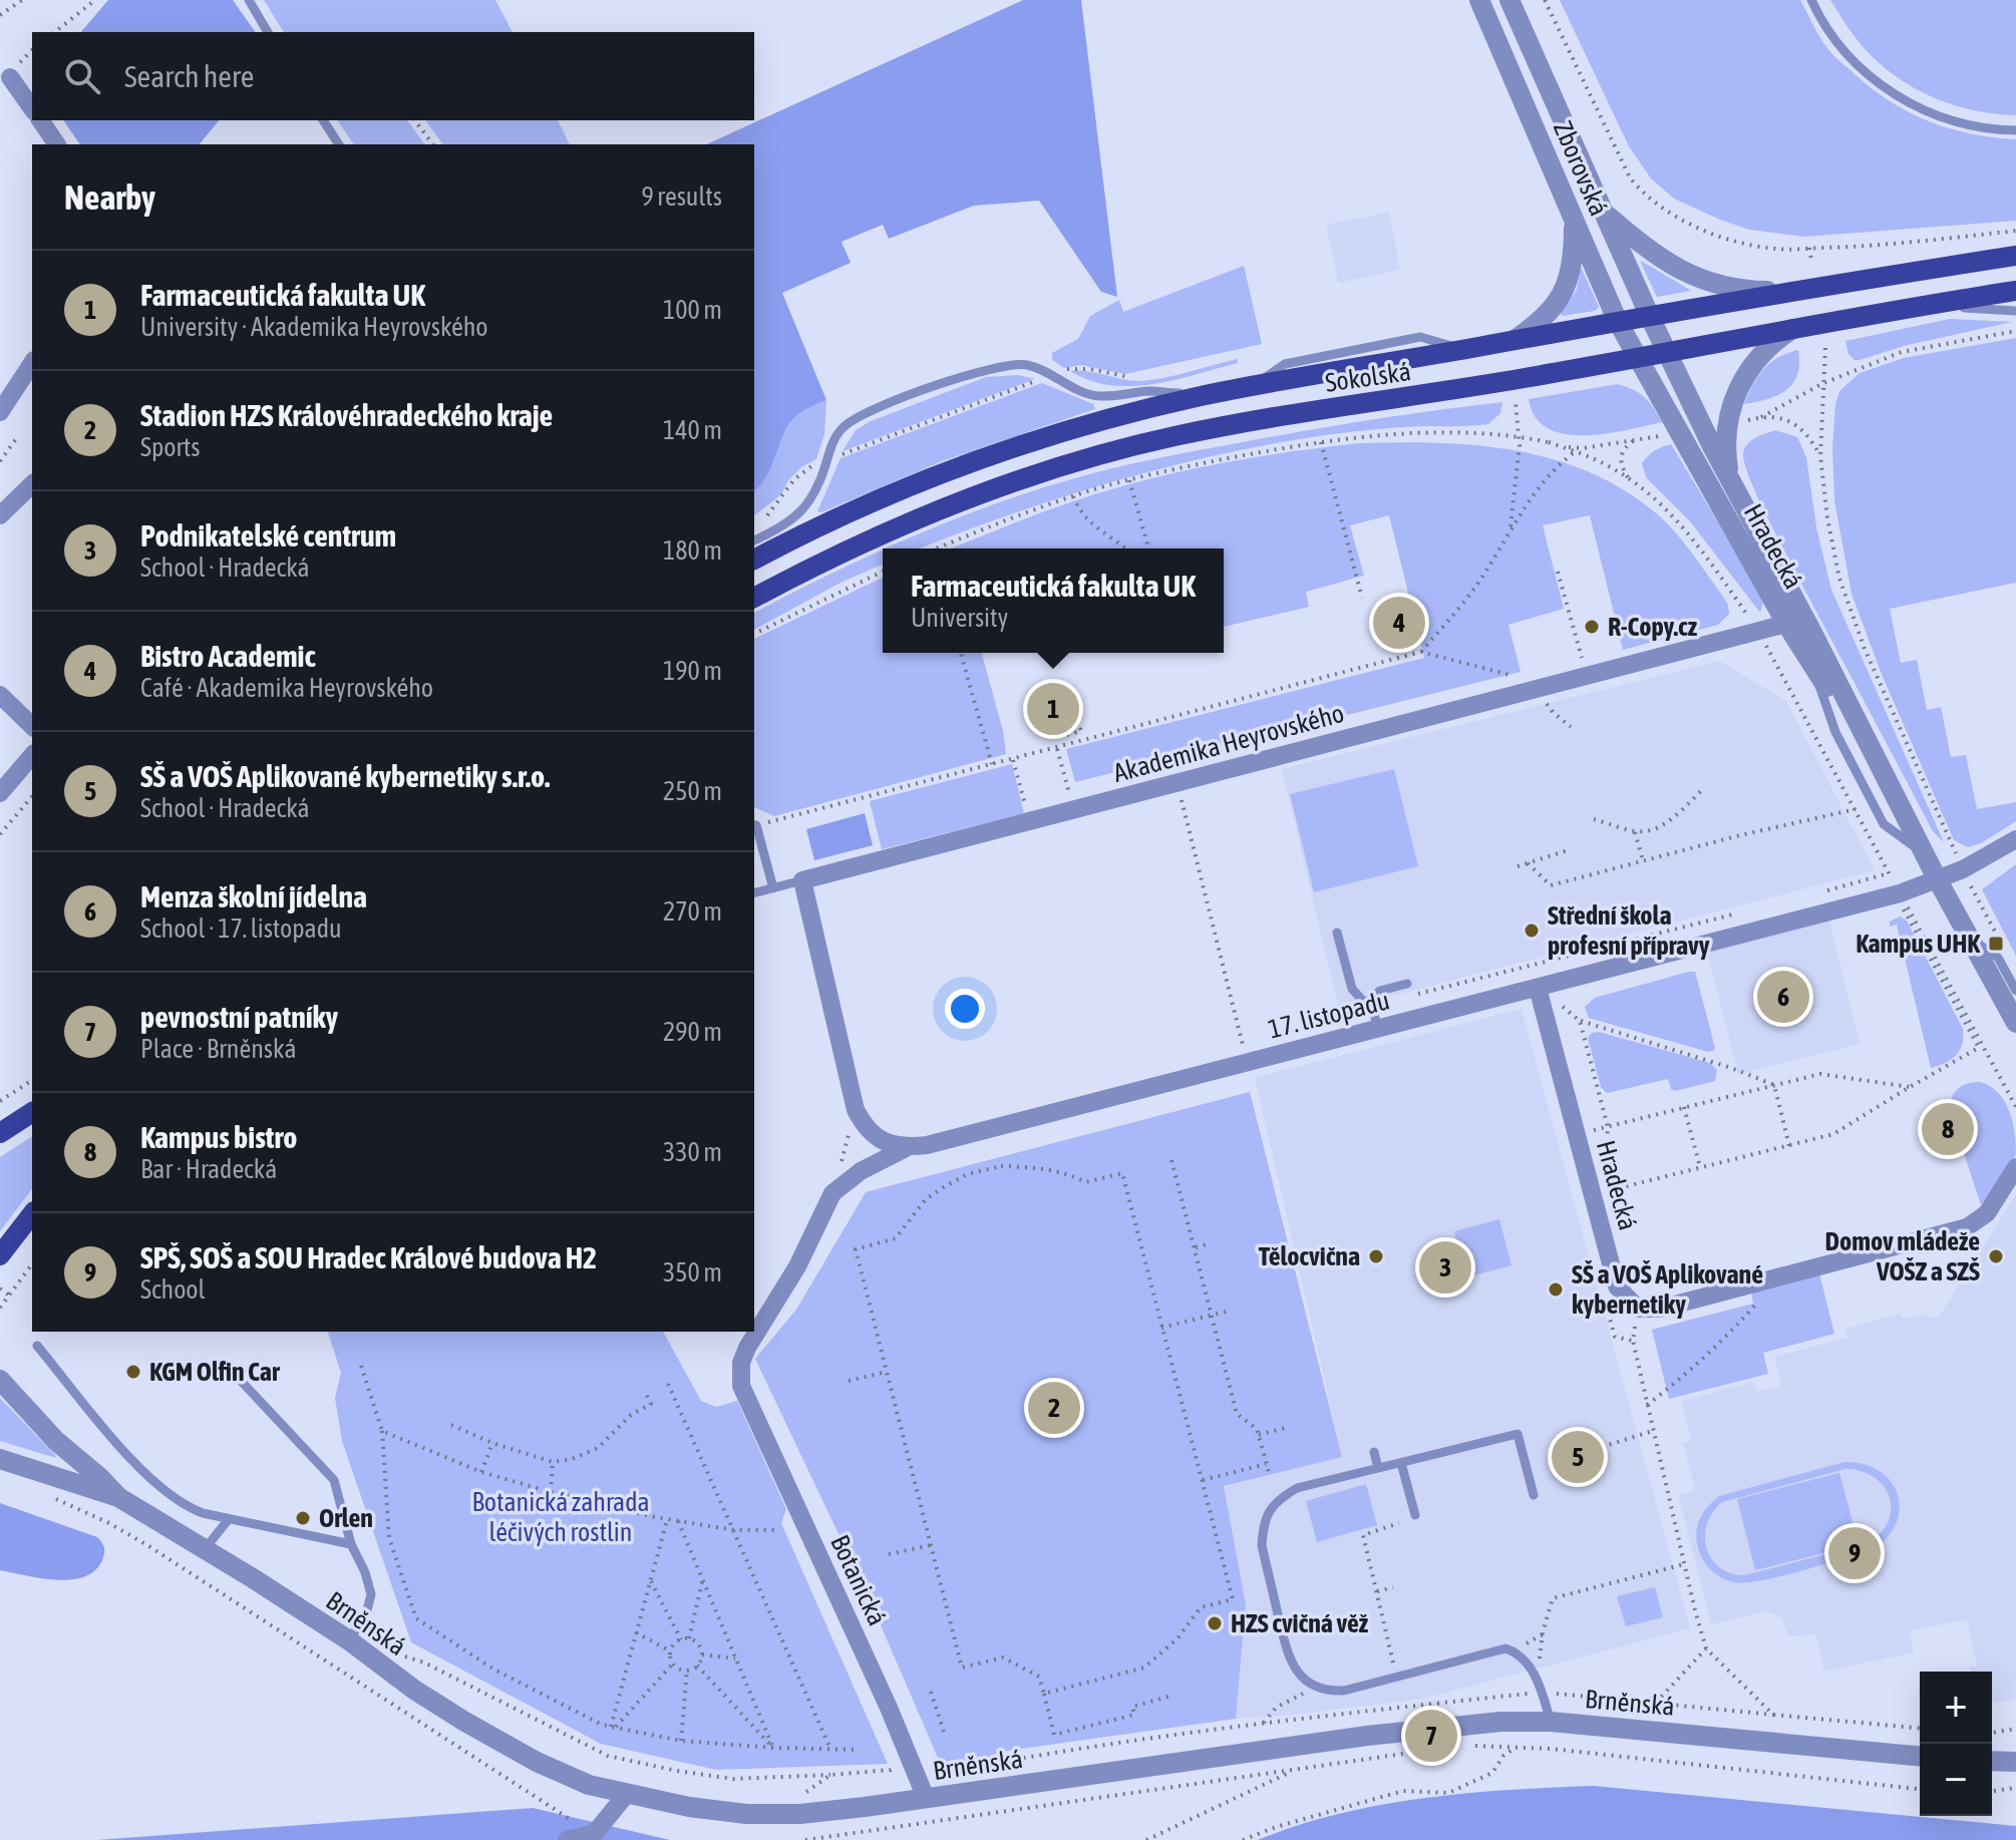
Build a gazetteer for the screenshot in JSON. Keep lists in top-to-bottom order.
{
  "streets": {
    "main road": ["Sokolská"],
    "street": [
      "Zborovská",
      "Hradecká",
      "Akademika Heyrovského",
      "17. listopadu",
      "Botanická",
      "Brněnská"
    ]
  },
  "crossings": [
    ["Zborovská", "Sokolská"],
    ["Zborovská", "Hradecká"],
    ["Sokolská", "Hradecká"],
    ["Hradecká", "Akademika Heyrovského"],
    ["Hradecká", "17. listopadu"],
    ["17. listopadu", "Botanická"],
    ["Botanická", "Brněnská"]
  ],
  "parks": ["Botanická zahrada léčivých rostlin"],
  "places": {
    "other": [
      "R-Copy.cz",
      "Střední škola profesní přípravy",
      "Tělocvična",
      "Domov mládeže VOŠZ a SZŠ",
      "SŠ a VOŠ Aplikované kybernetiky",
      "KGM Olfin Car",
      "Orlen",
      "HZS cvičná věž"
    ],
    "transit": ["Kampus UHK"]
  },
  "page": {
    "search": "Search here",
    "heading": ["Nearby", "9 results"],
    "list": [
      {
        "mark": "1",
        "name": "Farmaceutická fakulta UK",
        "note": "University · Akademika Heyrovského",
        "value": "100 m"
      },
      {
        "mark": "2",
        "name": "Stadion HZS Královéhradeckého kraje",
        "note": "Sports",
        "value": "140 m"
      },
      {
        "mark": "3",
        "name": "Podnikatelské centrum",
        "note": "School · Hradecká",
        "value": "180 m"
      },
      {
        "mark": "4",
        "name": "Bistro Academic",
        "note": "Café · Akademika Heyrovského",
        "value": "190 m"
      },
      {
        "mark": "5",
        "name": "SŠ a VOŠ Aplikované kybernetiky s.r.o.",
        "note": "School · Hradecká",
        "value": "250 m"
      },
      {
        "mark": "6",
        "name": "Menza školní jídelna",
        "note": "School · 17. listopadu",
        "value": "270 m"
      },
      {
        "mark": "7",
        "name": "pevnostní patníky",
        "note": "Place · Brněnská",
        "value": "290 m"
      },
      {
        "mark": "8",
        "name": "Kampus bistro",
        "note": "Bar · Hradecká",
        "value": "330 m"
      },
      {
        "mark": "9",
        "name": "SPŠ, SOŠ a SOU Hradec Králové budova H2",
        "note": "School",
        "value": "350 m"
      }
    ],
    "popup": ["Farmaceutická fakulta UK", "University"],
    "pins": [
      "4",
      "1",
      "6",
      "8",
      "3",
      "2",
      "5",
      "9",
      "7"
    ],
    "map_buttons": ["+", "−"]
  }
}
